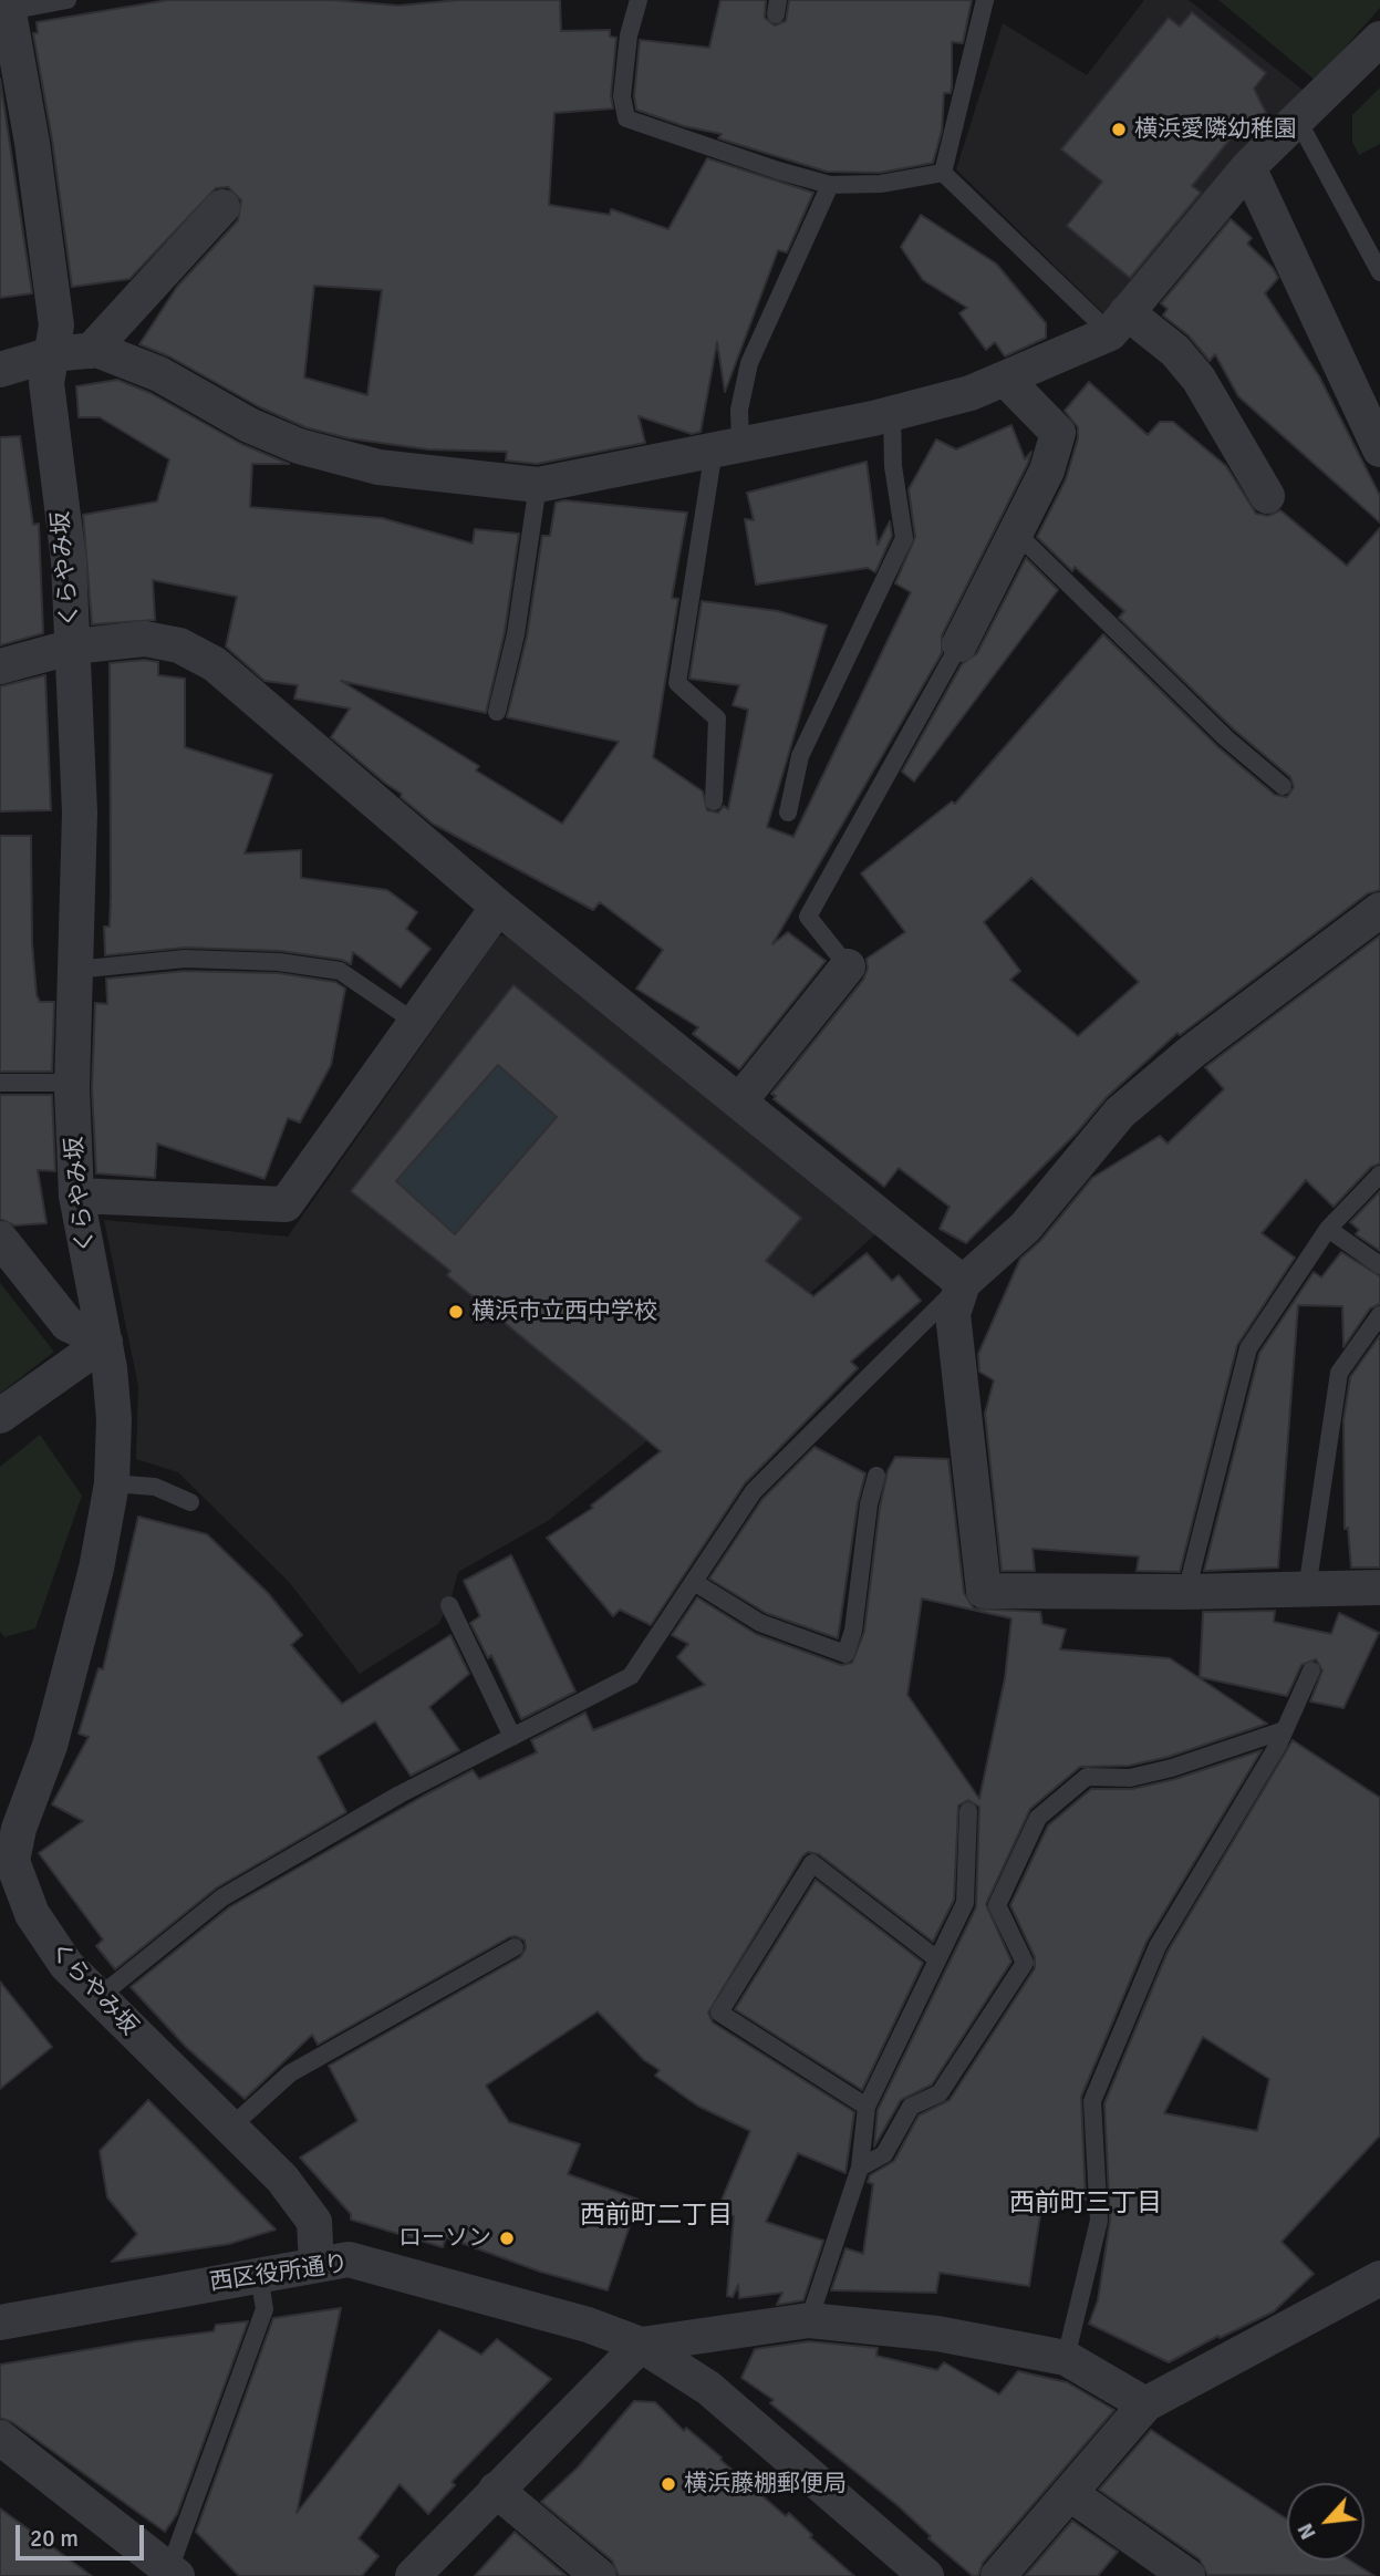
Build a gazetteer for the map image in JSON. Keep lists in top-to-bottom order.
{
  "streets": {
    "street": ["くらやみ坂", "西区役所通り"]
  },
  "crossings": [
    ["くらやみ坂", "西区役所通り"]
  ],
  "districts": ["西前町三丁目", "西前町二丁目"],
  "places": [
    "横浜愛隣幼稚園",
    "横浜市立西中学校",
    "ローソン",
    "横浜藤棚郵便局"
  ],
  "scale_bar": "20 m",
  "north": "bottom left"
}
